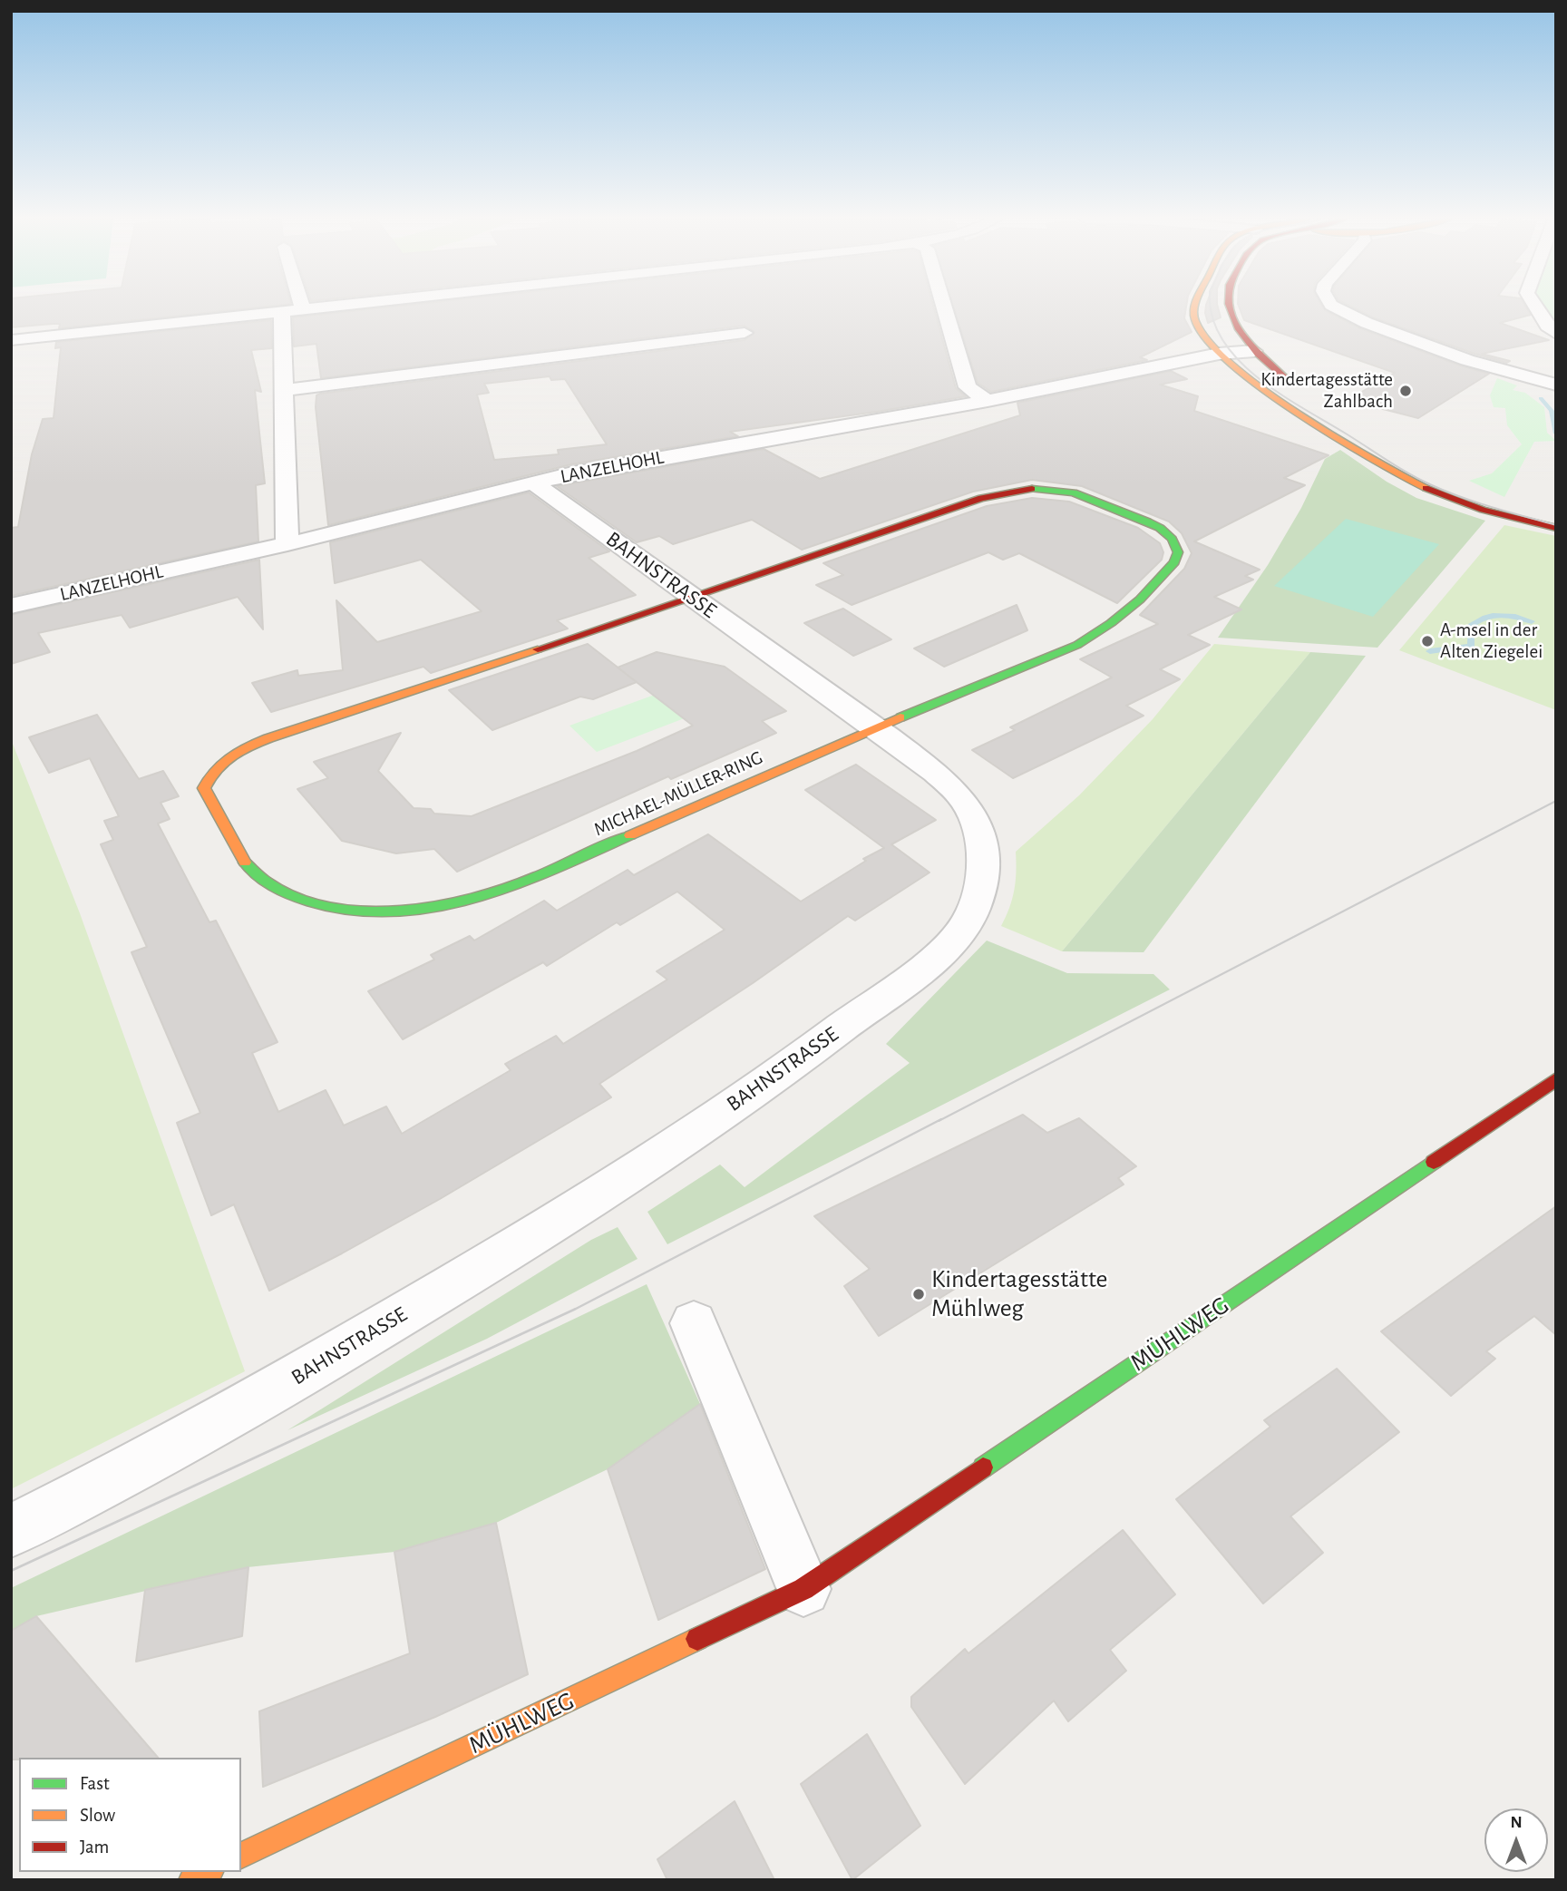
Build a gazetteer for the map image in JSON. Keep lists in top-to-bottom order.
{
  "streets": {
    "street": [
      "LANZELHOHL",
      "BAHNSTRASSE",
      "MICHAEL-MÜLLER-RING",
      "MÜHLWEG"
    ]
  },
  "crossings": [
    ["LANZELHOHL", "BAHNSTRASSE"],
    ["BAHNSTRASSE", "MICHAEL-MÜLLER-RING"]
  ],
  "places": ["Kindertagesstätte Zahlbach", "A-msel in der Alten Ziegelei", "Kindertagesstätte Mühlweg"],
  "legend": ["Fast", "Slow", "Jam"],
  "north": "top"
}
